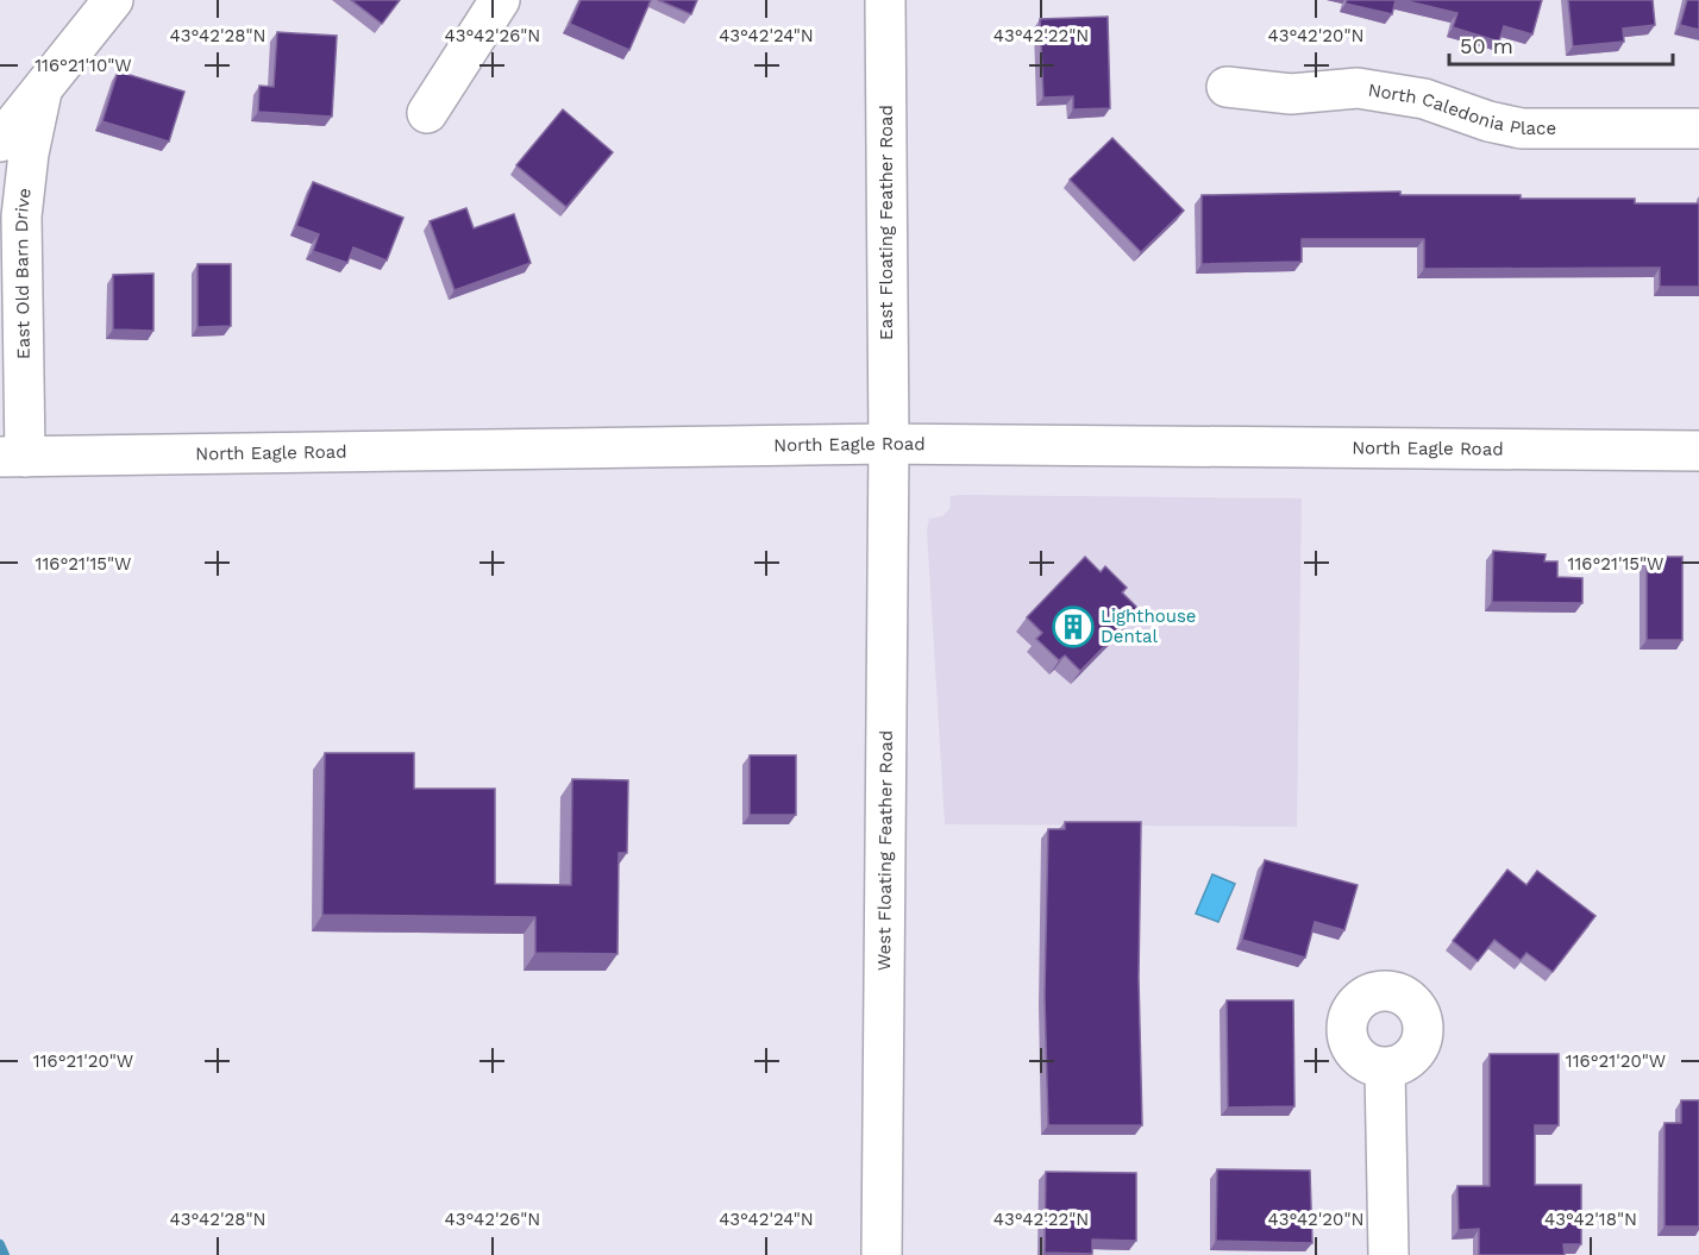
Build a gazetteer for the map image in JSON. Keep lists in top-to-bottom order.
{
  "streets": {
    "main road": [
      "North Caledonia Place",
      "East Floating Feather Road",
      "East Old Barn Drive",
      "North Eagle Road",
      "West Floating Feather Road"
    ]
  },
  "crossings": [
    ["East Floating Feather Road", "North Eagle Road"],
    ["East Floating Feather Road", "West Floating Feather Road"],
    ["East Old Barn Drive", "North Eagle Road"],
    ["North Eagle Road", "West Floating Feather Road"]
  ],
  "places": {
    "building": ["Lighthouse Dental"]
  },
  "scale_bar": "50 m",
  "coordinates": [
    "43°42'28\"N",
    "43°42'26\"N",
    "43°42'24\"N",
    "43°42'22\"N",
    "43°42'20\"N",
    "116°21'10\"W",
    "116°21'15\"W",
    "116°21'20\"W",
    "43°42'18\"N"
  ]
}
